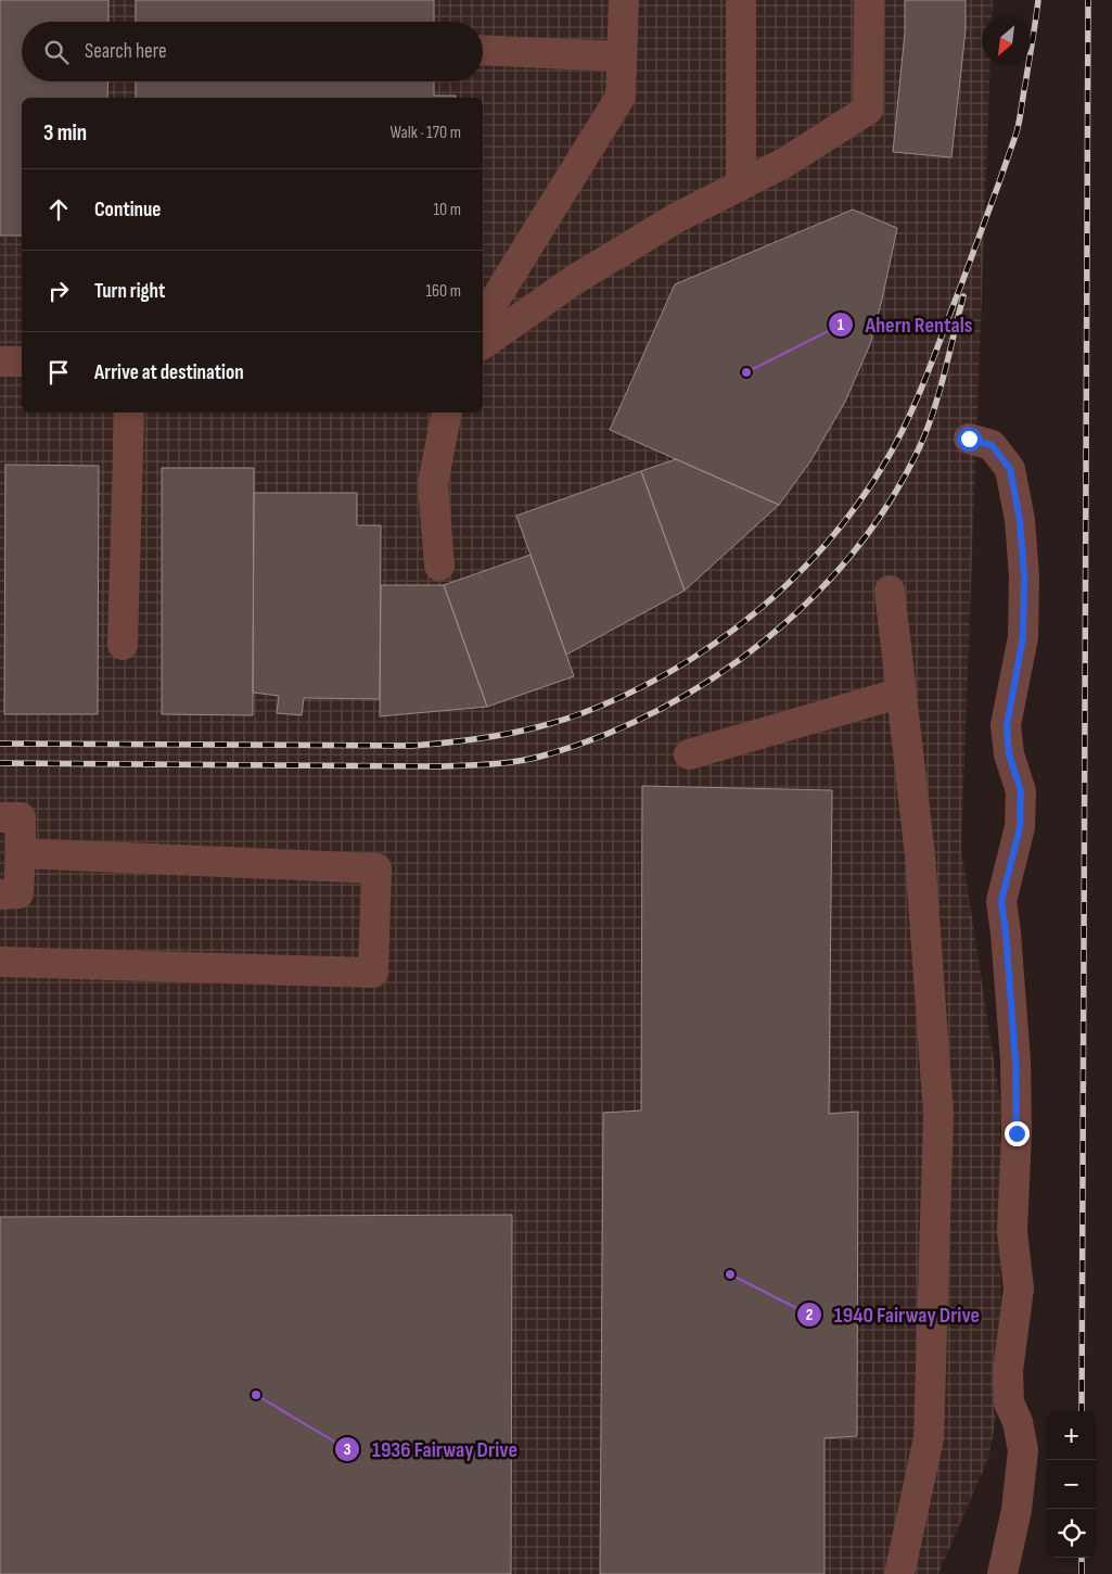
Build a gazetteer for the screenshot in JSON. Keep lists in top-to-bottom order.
{
  "places": ["Ahern Rentals", "1940 Fairway Drive", "1936 Fairway Drive"],
  "north": "bottom left",
  "page": {
    "search": "Search here",
    "heading": ["3 min", "Walk · 170 m"],
    "list": [
      ["Continue", "10 m"],
      ["Turn right", "160 m"],
      "Arrive at destination"
    ],
    "map_buttons": ["+", "−"]
  }
}
